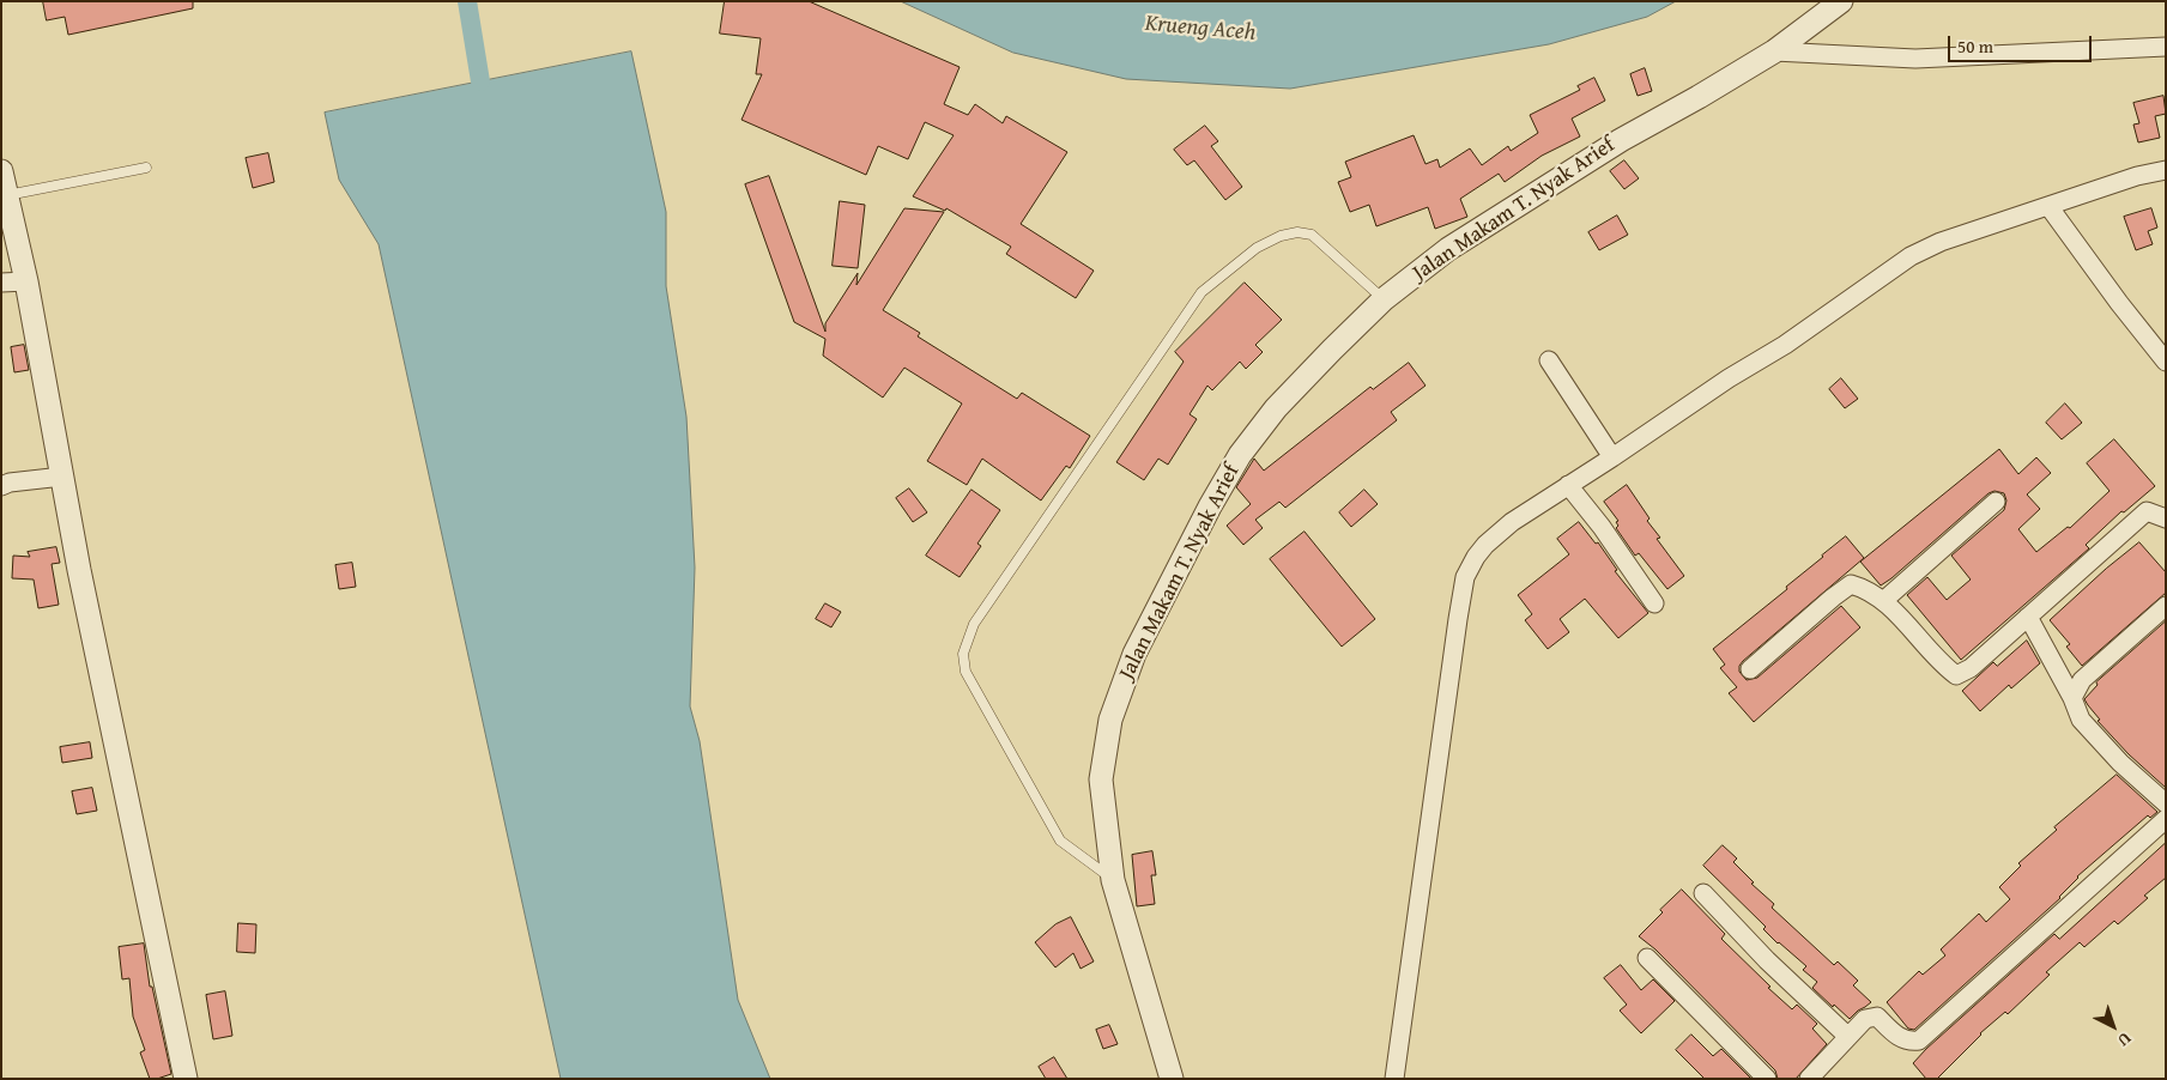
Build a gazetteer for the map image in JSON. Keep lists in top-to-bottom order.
{
  "streets": {
    "street": ["Jalan Makam T. Nyak Arief"]
  },
  "water": ["Krueng Aceh"],
  "scale_bar": "50 m",
  "north": "bottom right"
}
